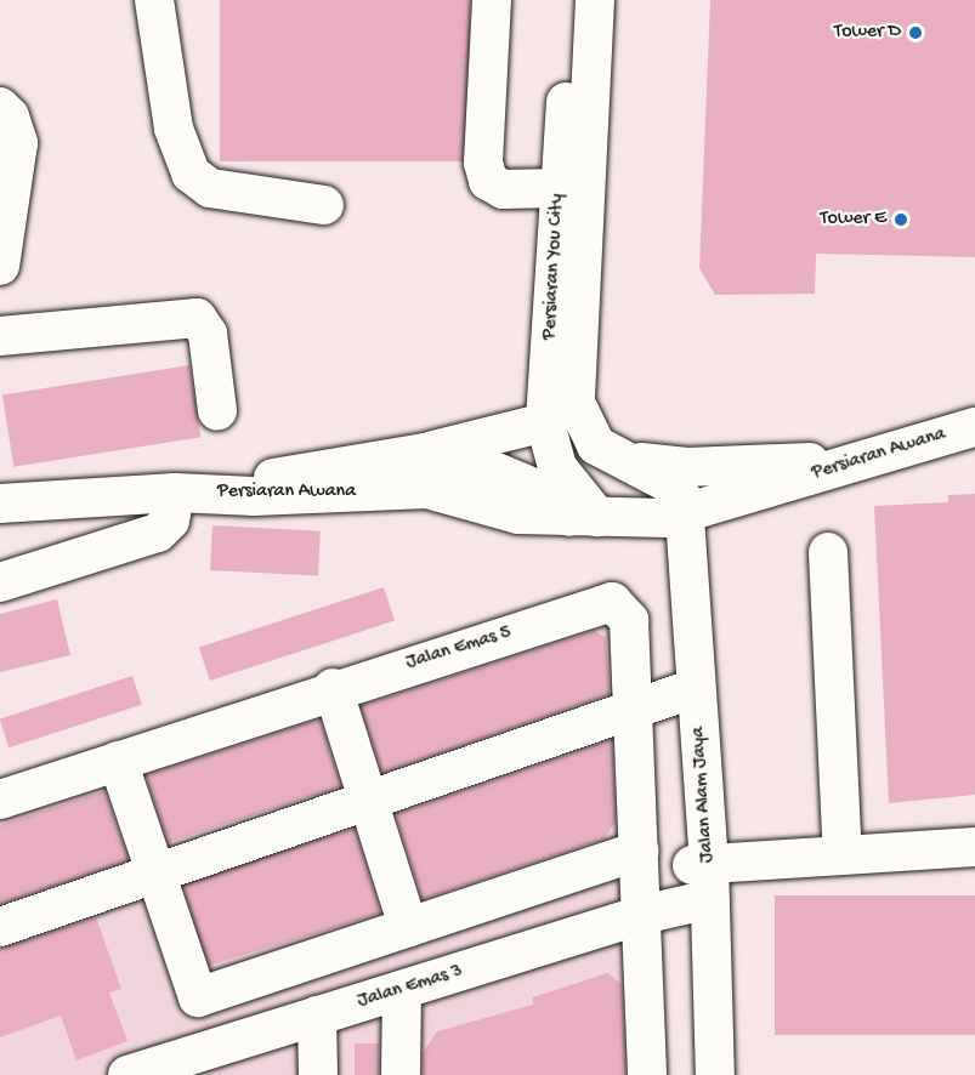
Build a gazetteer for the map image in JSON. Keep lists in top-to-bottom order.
{
  "streets": {
    "street": [
      "Persiaran You City",
      "Persiaran Awana",
      "Jalan Emas 5",
      "Jalan Alam Jaya",
      "Jalan Emas 3"
    ]
  },
  "crossings": [
    ["Persiaran You City", "Persiaran Awana"],
    ["Persiaran You City", "Jalan Alam Jaya"],
    ["Persiaran Awana", "Jalan Alam Jaya"],
    ["Jalan Emas 5", "Jalan Emas 3"],
    ["Jalan Alam Jaya", "Jalan Emas 3"]
  ],
  "places": ["Tower D", "Tower E"]
}
